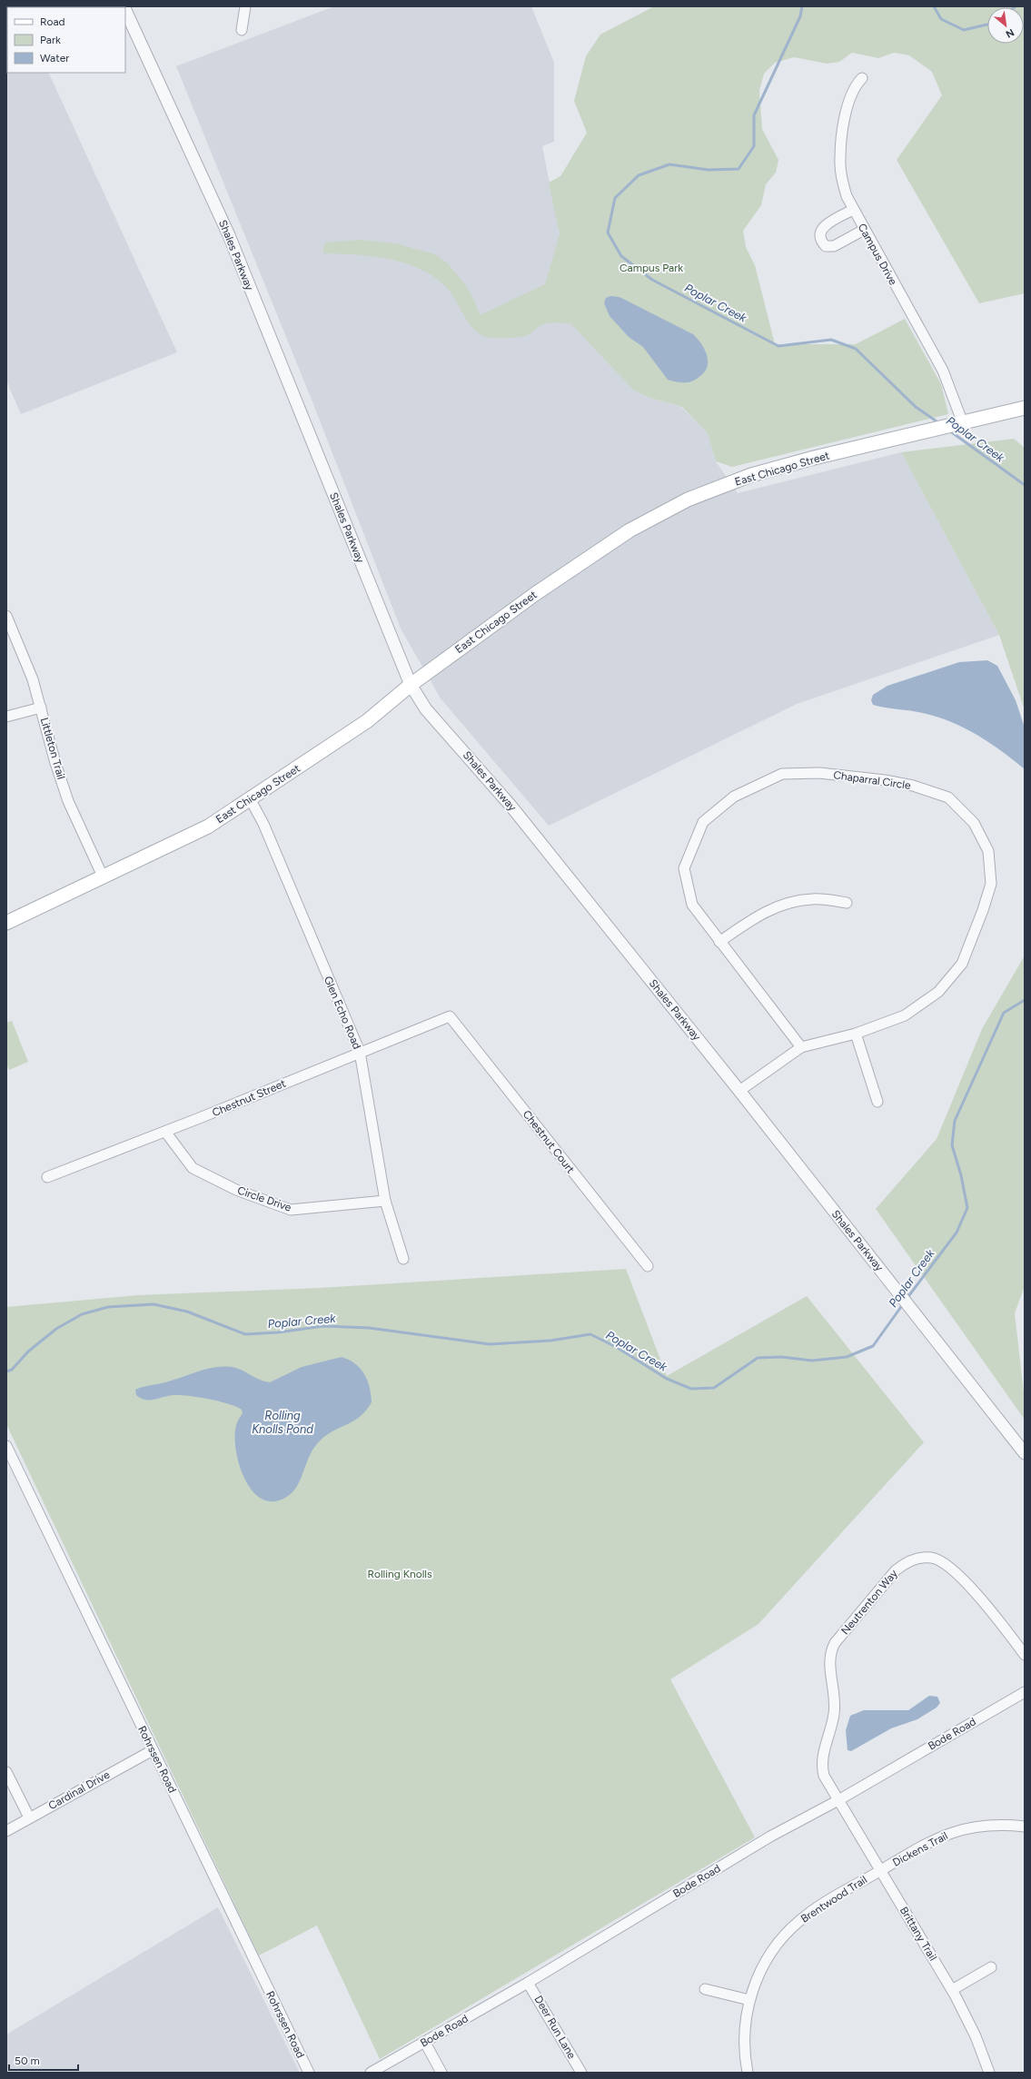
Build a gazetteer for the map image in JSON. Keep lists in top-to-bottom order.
{
  "streets": {
    "main road": ["East Chicago Street"],
    "street": [
      "Campus Drive",
      "Shales Parkway",
      "Littleton Trail",
      "Chaparral Circle",
      "Glen Echo Road",
      "Chestnut Street",
      "Chestnut Court",
      "Circle Drive",
      "Neutrenton Way",
      "Bode Road",
      "Rohrssen Road",
      "Cardinal Drive",
      "Dickens Trail",
      "Brentwood Trail",
      "Brittany Trail",
      "Deer Run Lane"
    ]
  },
  "crossings": [
    ["Campus Drive", "East Chicago Street"],
    ["Shales Parkway", "East Chicago Street"],
    ["Shales Parkway", "Chaparral Circle"],
    ["East Chicago Street", "Littleton Trail"],
    ["East Chicago Street", "Glen Echo Road"],
    ["Glen Echo Road", "Chestnut Street"],
    ["Glen Echo Road", "Circle Drive"],
    ["Chestnut Street", "Chestnut Court"],
    ["Chestnut Street", "Circle Drive"],
    ["Neutrenton Way", "Bode Road"],
    ["Neutrenton Way", "Brittany Trail"],
    ["Bode Road", "Brittany Trail"],
    ["Bode Road", "Deer Run Lane"],
    ["Rohrssen Road", "Cardinal Drive"],
    ["Dickens Trail", "Brentwood Trail"],
    ["Dickens Trail", "Brittany Trail"],
    ["Brentwood Trail", "Brittany Trail"]
  ],
  "water": ["Poplar Creek", "Rolling Knolls Pond"],
  "parks": ["Campus Park", "Rolling Knolls"],
  "legend": ["Road", "Park", "Water"],
  "scale_bar": "50 m",
  "north": "bottom right"
}
